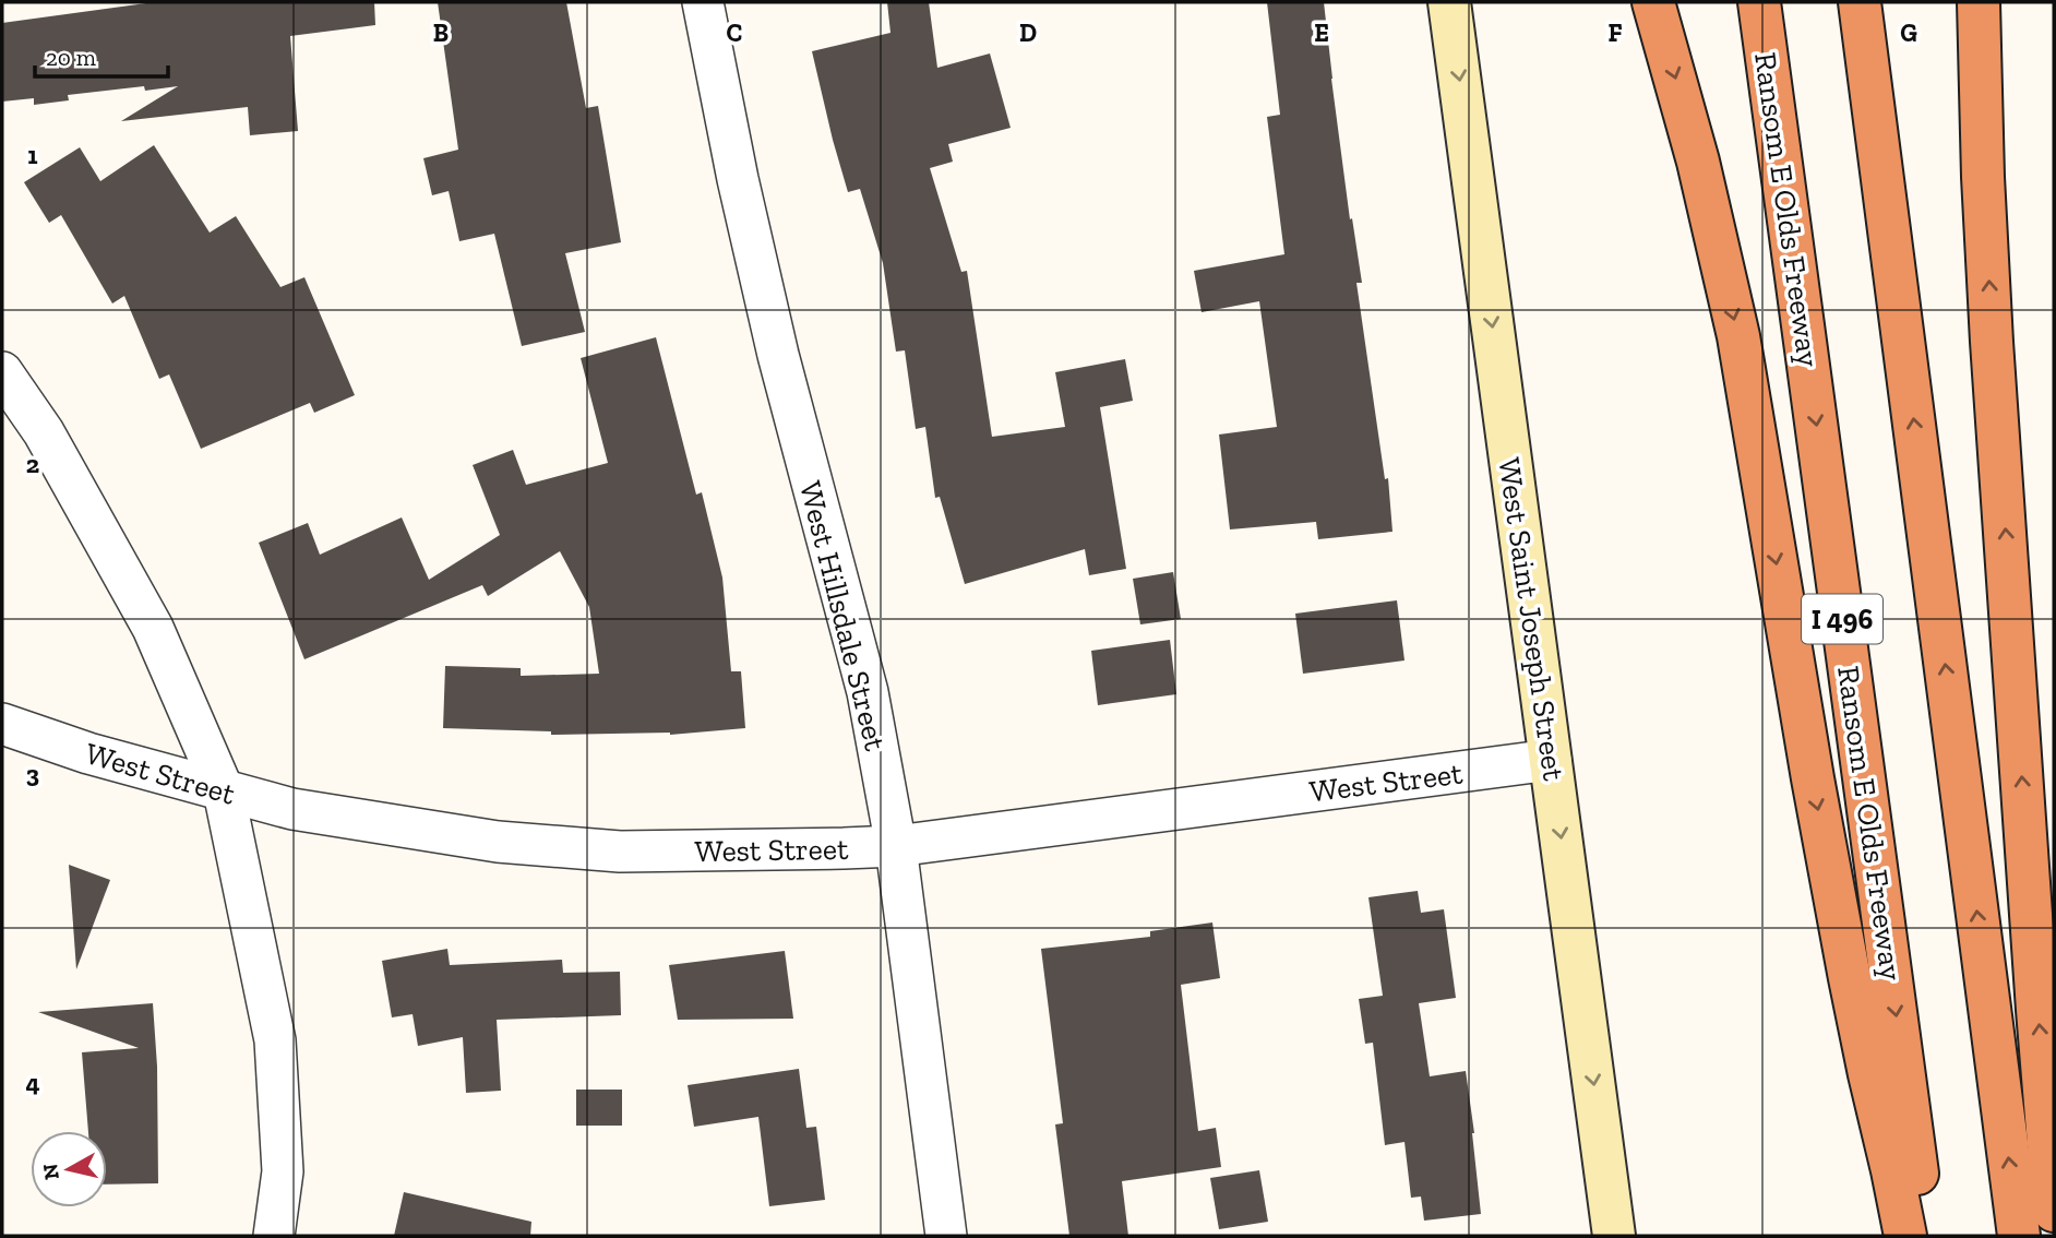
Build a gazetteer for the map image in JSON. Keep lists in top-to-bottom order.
{
  "streets": {
    "highway": ["Ransom E Olds Freeway", "I 496"],
    "main road": ["West Saint Joseph Street"],
    "street": ["West Hillsdale Street", "West Street"]
  },
  "crossings": [
    ["West Hillsdale Street", "West Street"],
    ["West Saint Joseph Street", "West Street"]
  ],
  "one_way": ["West Saint Joseph Street"],
  "scale_bar": "20 m",
  "north": "left",
  "grid": {
    "columns": [
      "B",
      "C",
      "D",
      "E",
      "F",
      "G"
    ],
    "rows": [
      "1",
      "2",
      "3",
      "4"
    ]
  }
}
